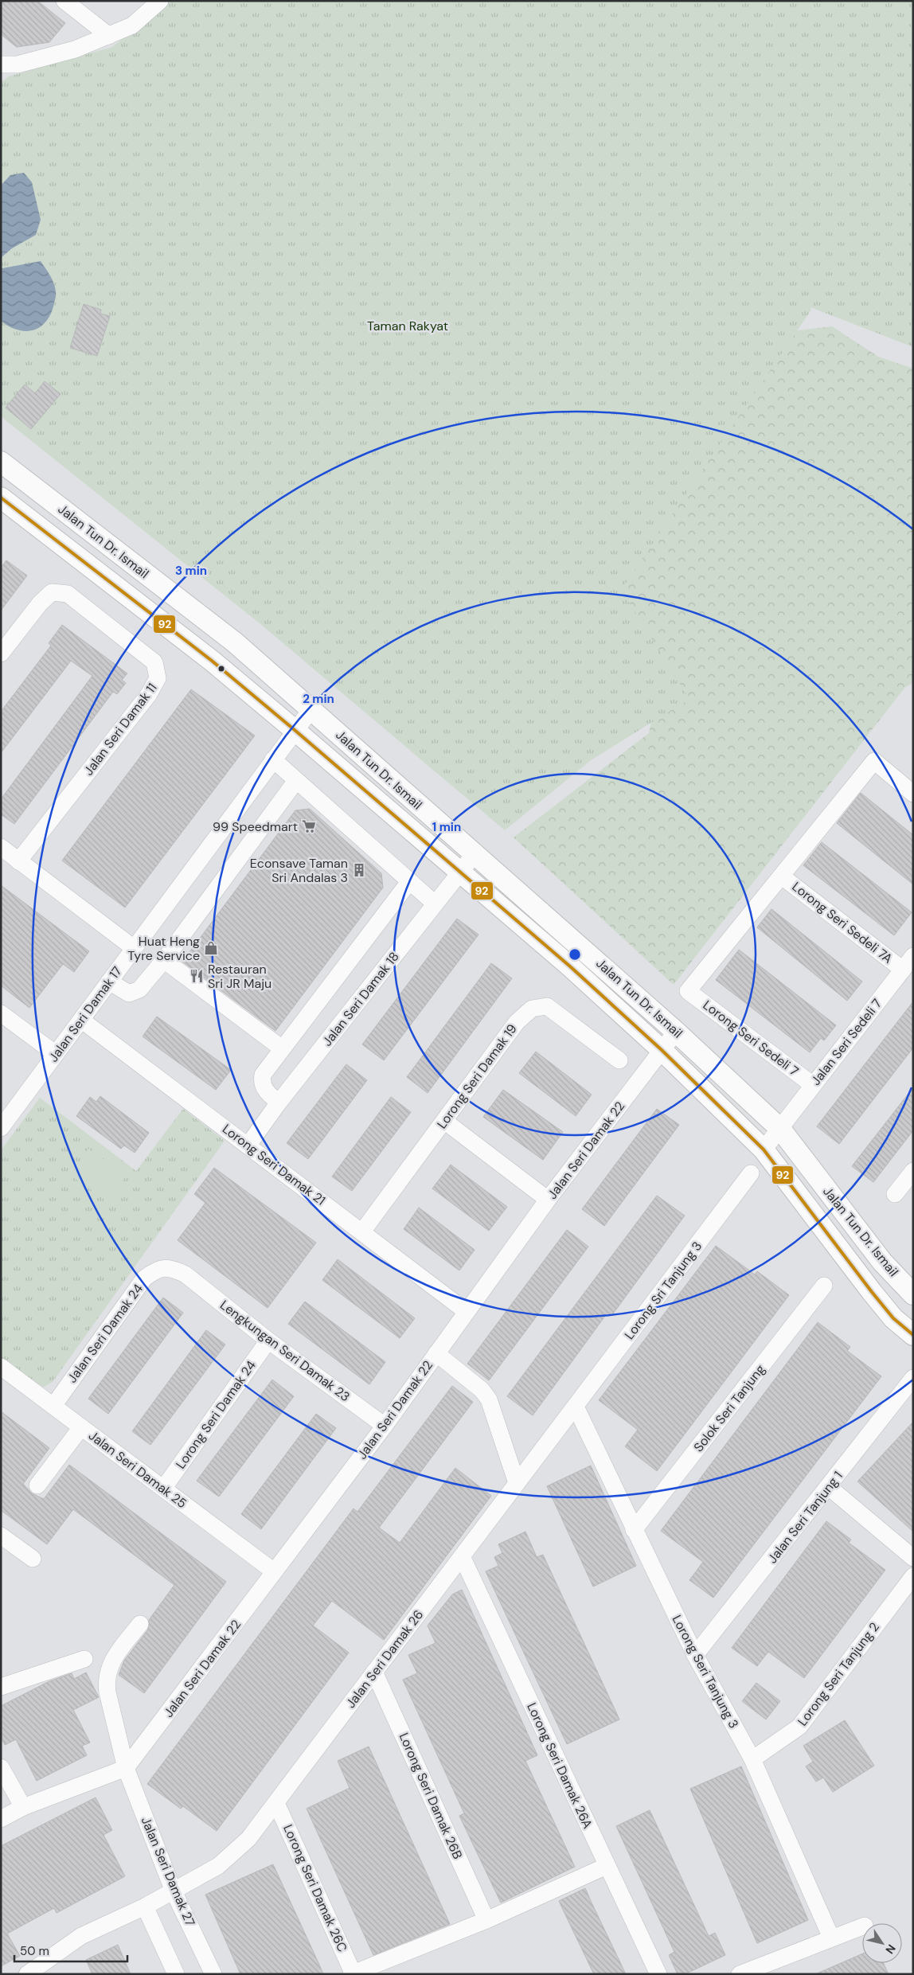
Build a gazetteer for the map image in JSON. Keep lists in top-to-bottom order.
{
  "streets": {
    "street": [
      "Jalan Tun Dr. Ismail",
      "Jalan Seri Damak 11",
      "Lorong Seri Sedeli 7A",
      "Jalan Seri Damak 18",
      "Jalan Seri Damak 17",
      "Lorong Seri Sedeli 7",
      "Jalan Seri Sedeli 7",
      "Lorong Seri Damak 19",
      "Jalan Seri Damak 22",
      "Lorong Seri Damak 21",
      "Lorong Sri Tanjung 3",
      "Jalan Seri Damak 24",
      "Lengkungan Seri Damak 23",
      "Solok Seri Tanjung",
      "Lorong Seri Damak 24",
      "Jalan Seri Damak 25",
      "Jalan Seri Tanjung 1",
      "Jalan Seri Damak 26",
      "Lorong Seri Tanjung 3",
      "Lorong Seri Tanjung 2",
      "Lorong Seri Damak 26A",
      "Lorong Seri Damak 26B",
      "Jalan Seri Damak 27",
      "Lorong Seri Damak 26C"
    ]
  },
  "crossings": [
    ["Jalan Tun Dr. Ismail", "Jalan Seri Damak 18"],
    ["Jalan Tun Dr. Ismail", "Jalan Seri Damak 17"],
    ["Jalan Tun Dr. Ismail", "Jalan Seri Sedeli 7"],
    ["Jalan Tun Dr. Ismail", "Jalan Seri Damak 22"],
    ["Lorong Seri Sedeli 7A", "Lorong Seri Sedeli 7"],
    ["Lorong Seri Sedeli 7A", "Jalan Seri Sedeli 7"],
    ["Jalan Seri Damak 18", "Lorong Seri Damak 21"],
    ["Jalan Seri Damak 17", "Lorong Seri Damak 21"],
    ["Lorong Seri Sedeli 7", "Jalan Seri Sedeli 7"],
    ["Lorong Seri Damak 19", "Lorong Seri Damak 21"],
    ["Jalan Seri Damak 22", "Lorong Seri Damak 21"],
    ["Jalan Seri Damak 22", "Lengkungan Seri Damak 23"],
    ["Jalan Seri Damak 22", "Jalan Seri Damak 25"],
    ["Jalan Seri Damak 22", "Jalan Seri Damak 27"],
    ["Lorong Sri Tanjung 3", "Jalan Seri Damak 26"],
    ["Lorong Sri Tanjung 3", "Lorong Seri Tanjung 3"],
    ["Jalan Seri Damak 24", "Lengkungan Seri Damak 23"],
    ["Jalan Seri Damak 24", "Jalan Seri Damak 25"],
    ["Lengkungan Seri Damak 23", "Lorong Seri Damak 24"],
    ["Solok Seri Tanjung", "Lorong Seri Tanjung 3"],
    ["Lorong Seri Damak 24", "Jalan Seri Damak 25"],
    ["Jalan Seri Tanjung 1", "Lorong Seri Tanjung 3"],
    ["Jalan Seri Damak 26", "Lorong Seri Tanjung 3"],
    ["Jalan Seri Damak 26", "Lorong Seri Damak 26A"],
    ["Jalan Seri Damak 26", "Lorong Seri Damak 26B"],
    ["Jalan Seri Damak 26", "Jalan Seri Damak 27"],
    ["Jalan Seri Damak 26", "Lorong Seri Damak 26C"],
    ["Lorong Seri Tanjung 3", "Lorong Seri Tanjung 2"]
  ],
  "parks": ["Taman Rakyat"],
  "places": {
    "supermarket": ["99 Speedmart"],
    "building": ["Econsave Taman Sri Andalas 3"],
    "shop": ["Huat Heng Tyre Service"],
    "restaurant": ["Restauran Sri JR Maju"]
  },
  "lines": ["transit line 92"],
  "scale_bar": "50 m",
  "north": "bottom right",
  "rings": ["3 min", "2 min", "1 min"]
}
